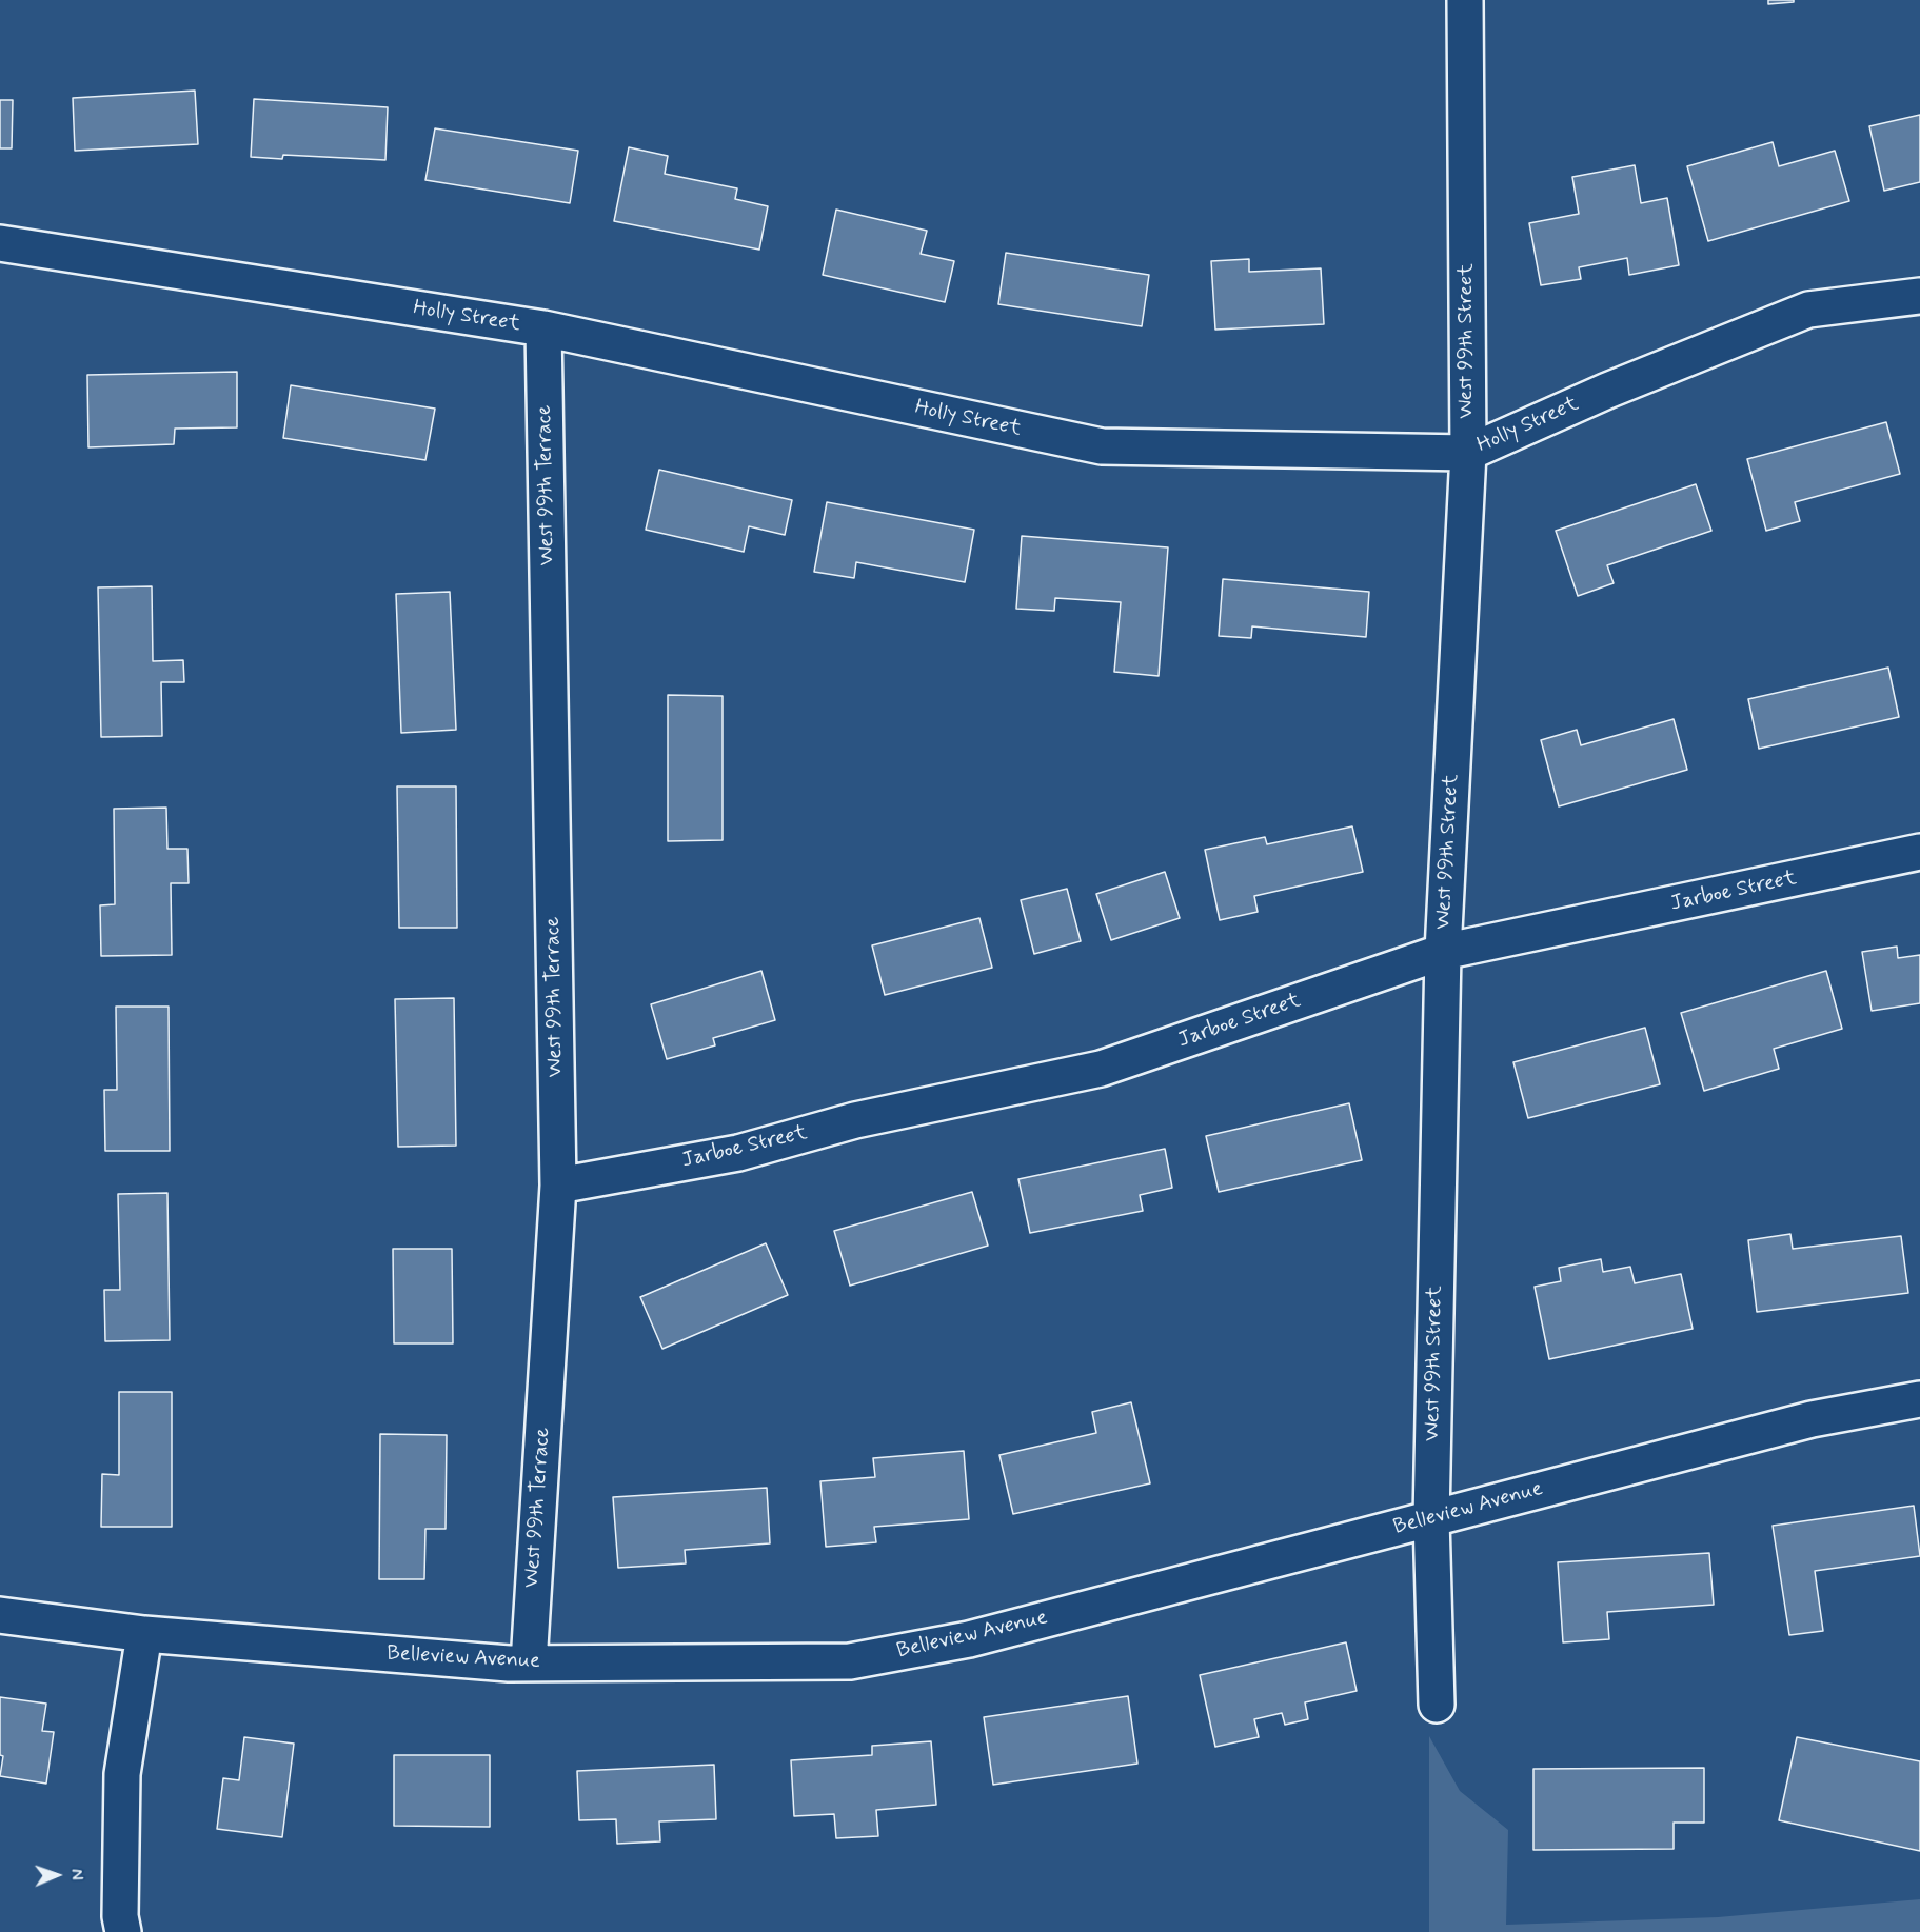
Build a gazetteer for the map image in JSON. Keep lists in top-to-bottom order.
{
  "streets": {
    "street": [
      "Holly Street",
      "West 99th Street",
      "West 99th Terrace",
      "Jarboe Street",
      "Belleview Avenue"
    ]
  },
  "crossings": [
    ["Holly Street", "West 99th Street"],
    ["Holly Street", "West 99th Terrace"],
    ["West 99th Street", "Jarboe Street"],
    ["West 99th Street", "Belleview Avenue"],
    ["West 99th Terrace", "Jarboe Street"],
    ["West 99th Terrace", "Belleview Avenue"]
  ],
  "north": "right"
}
